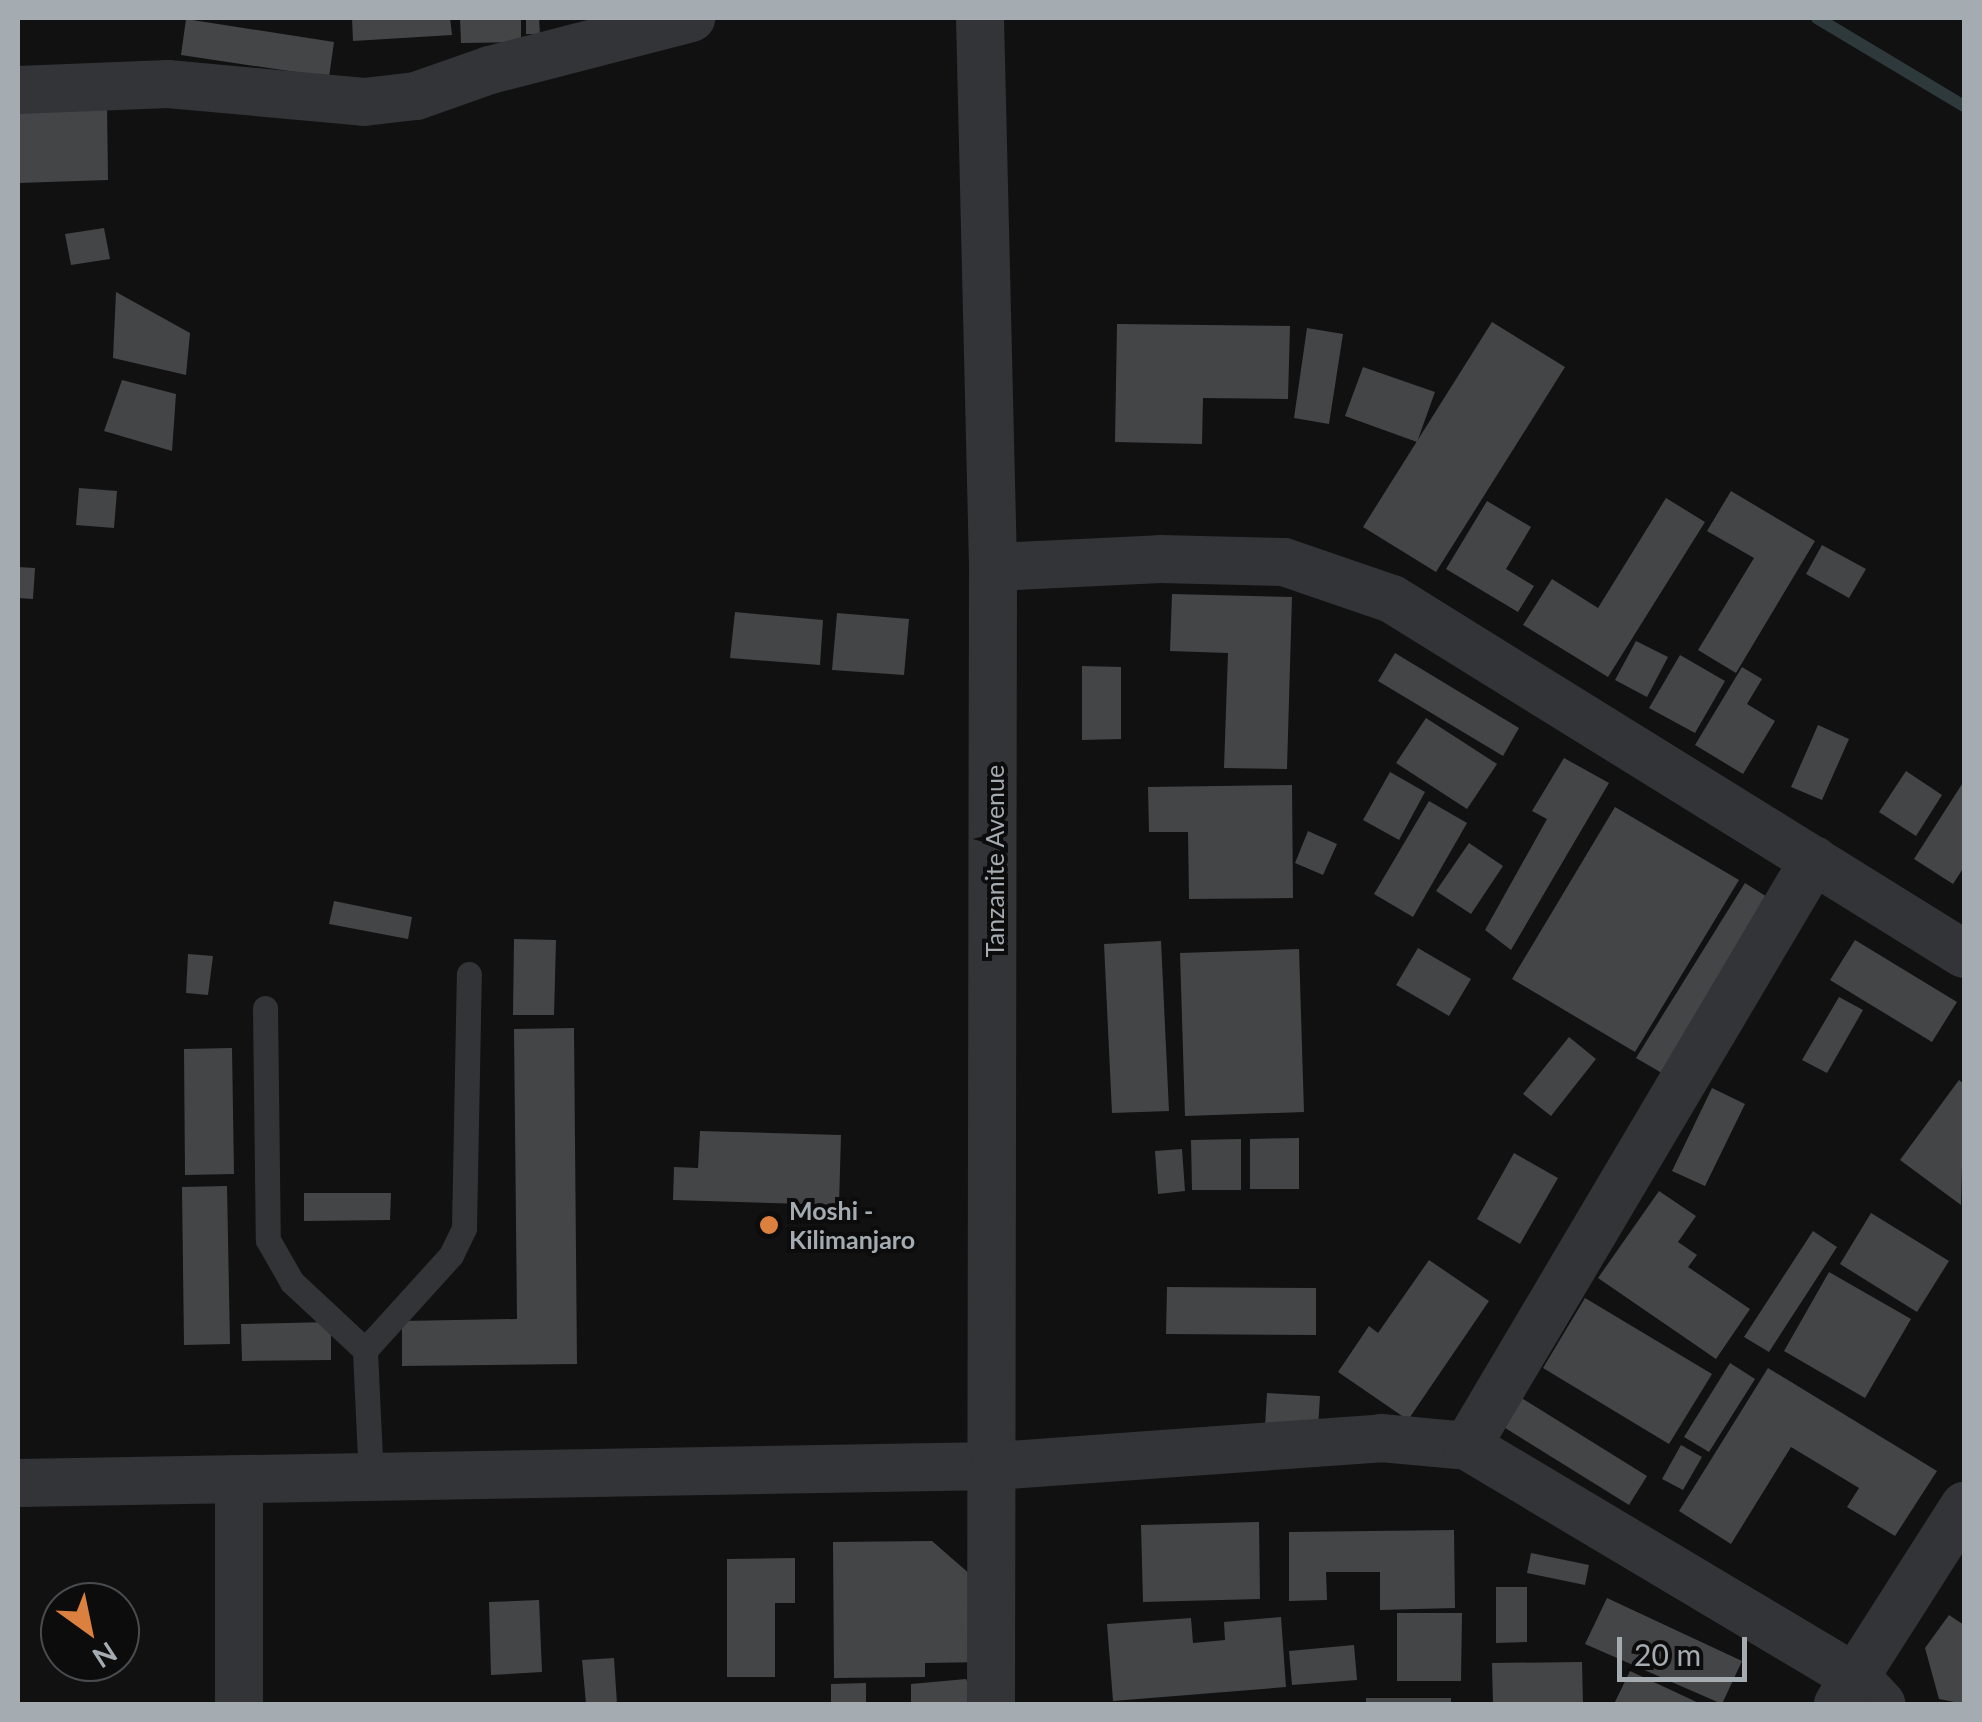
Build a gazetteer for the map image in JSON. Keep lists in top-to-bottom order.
{
  "streets": {
    "street": ["Tanzanite Avenue"]
  },
  "places": ["Moshi - Kilimanjaro"],
  "scale_bar": "20 m",
  "north": "bottom right"
}
